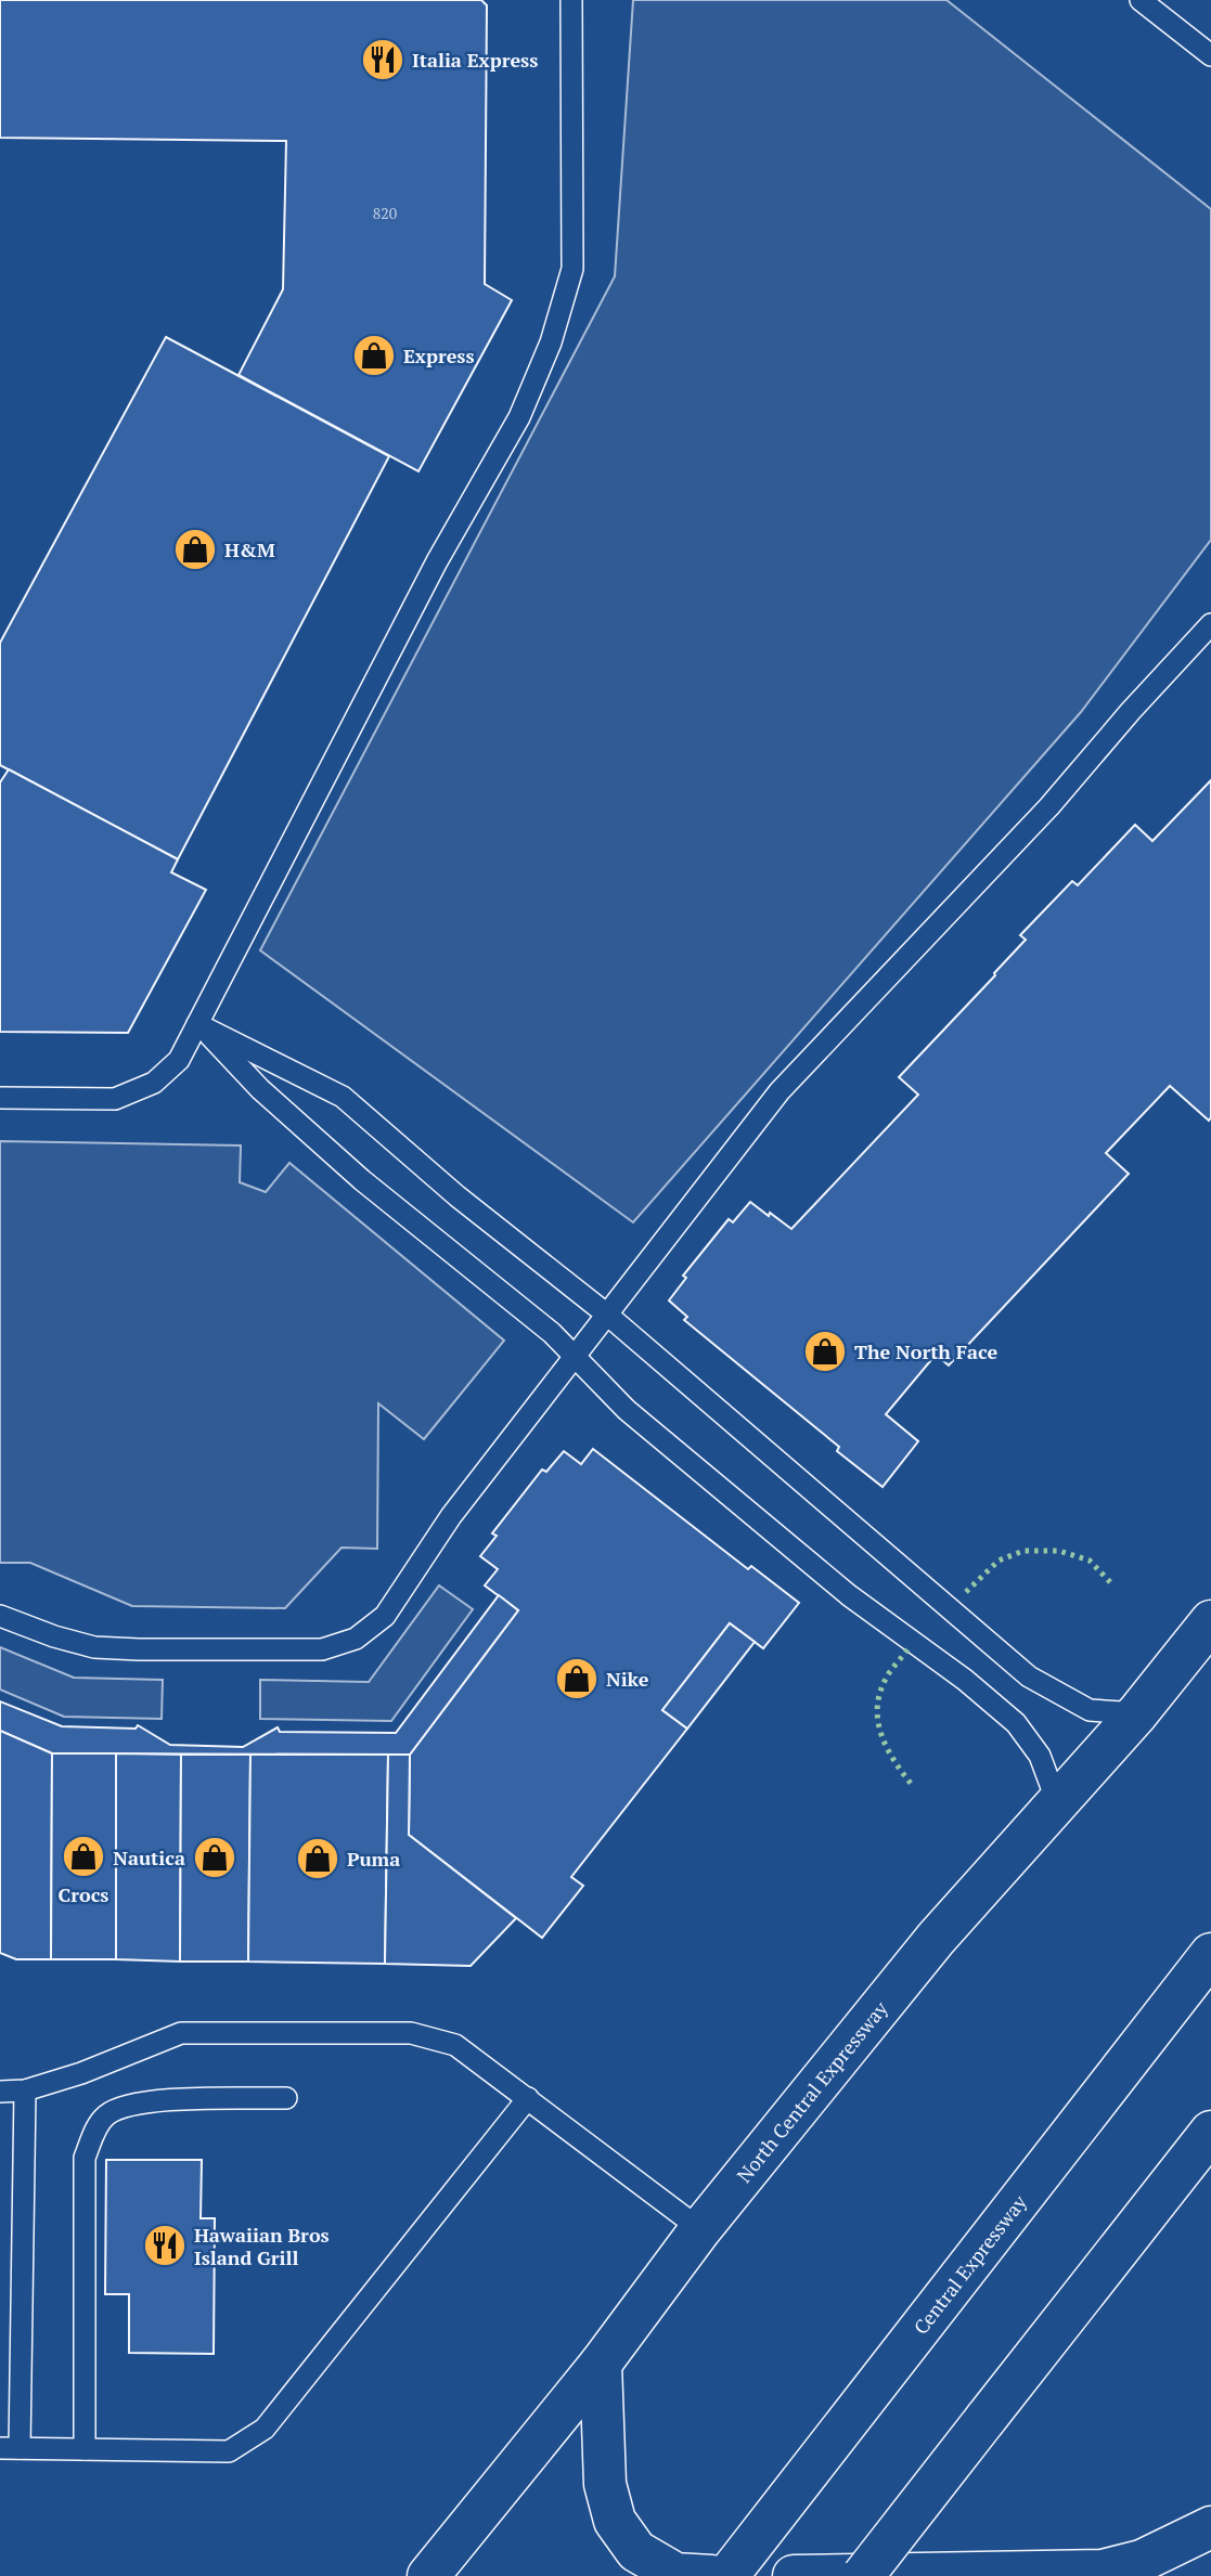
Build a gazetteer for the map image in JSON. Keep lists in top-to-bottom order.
{
  "streets": {
    "main road": ["North Central Expressway", "Central Expressway"]
  },
  "places": {
    "restaurant": ["Italia Express", "Hawaiian Bros Island Grill"],
    "shop": [
      "Express",
      "H&M",
      "The North Face",
      "Nike",
      "Crocs",
      "Nautica",
      "Puma"
    ]
  },
  "house_numbers": ["820"]
}
